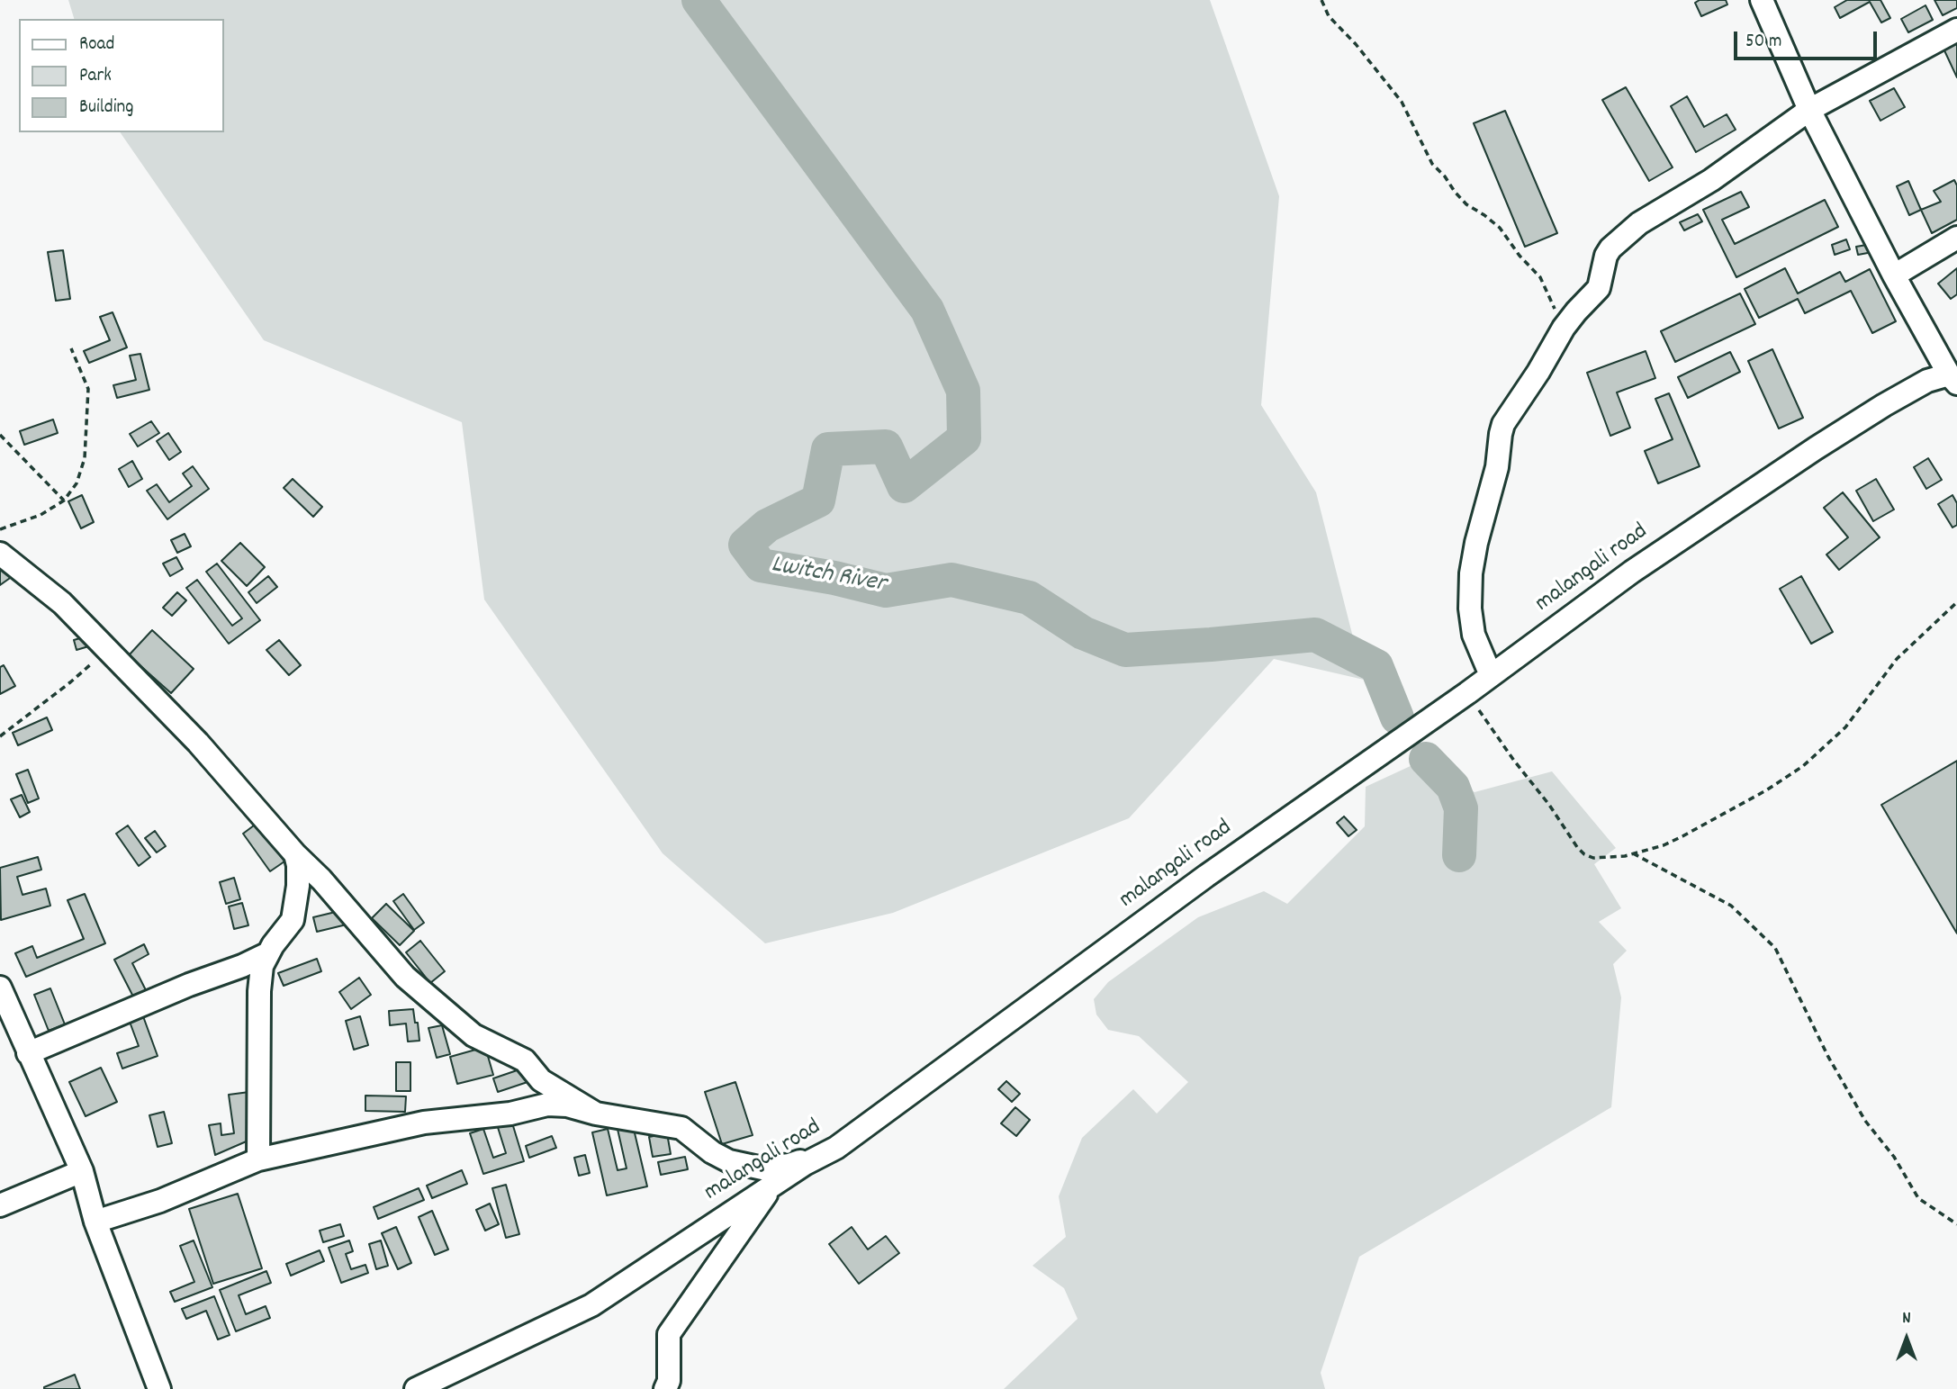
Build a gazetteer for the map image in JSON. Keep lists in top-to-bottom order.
{
  "streets": {
    "street": ["malangali road"]
  },
  "water": ["Lwitch River"],
  "legend": ["Road", "Park", "Building"],
  "scale_bar": "50 m",
  "north": "top"
}
